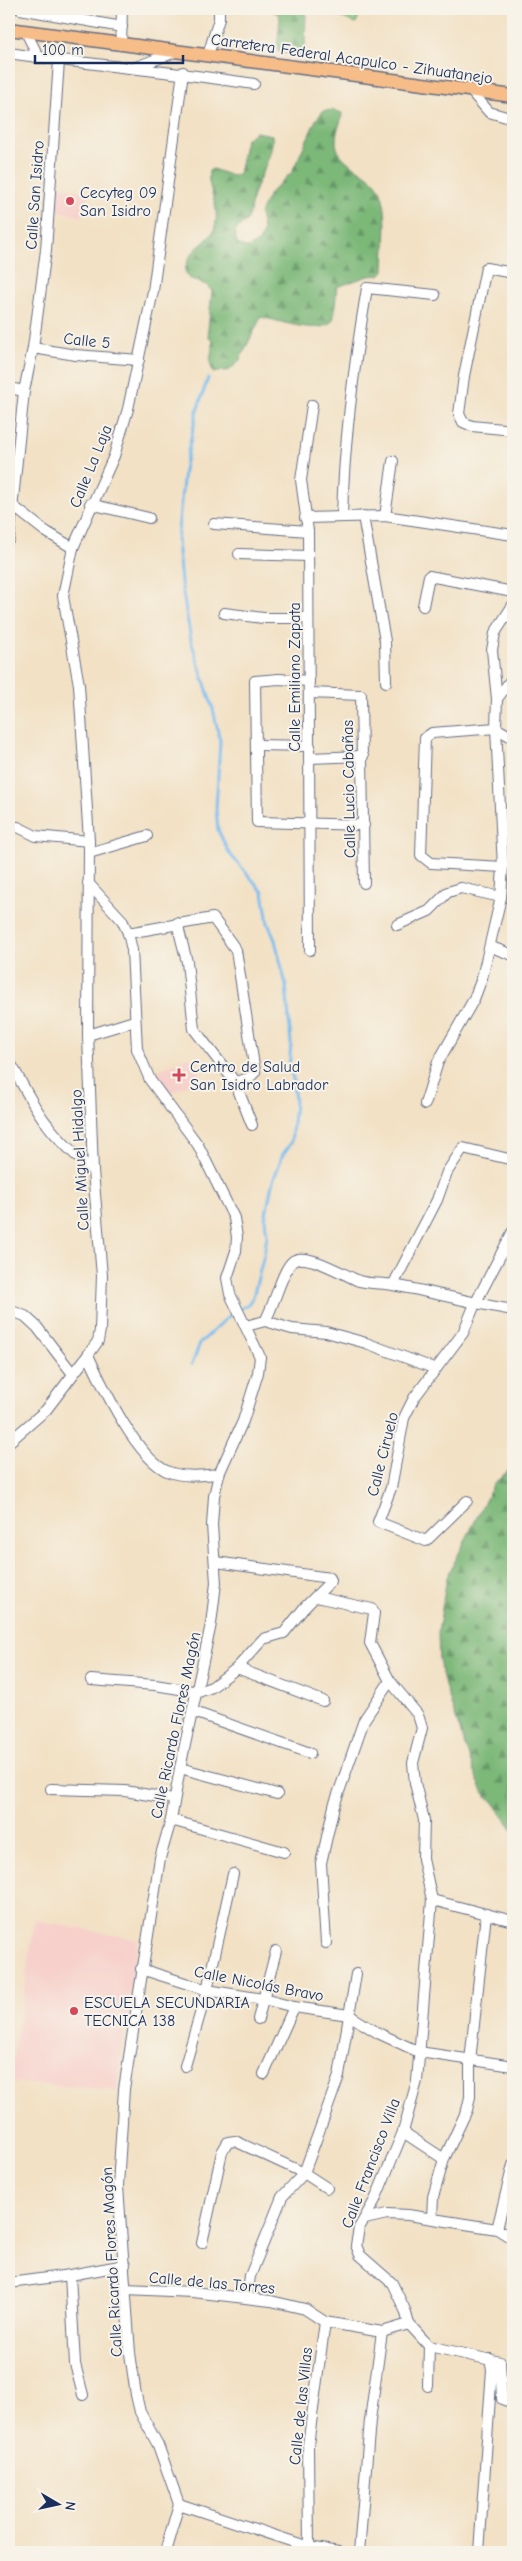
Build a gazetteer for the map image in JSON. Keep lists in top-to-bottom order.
{
  "streets": {
    "main road": ["Carretera Federal Acapulco - Zihuatanejo"],
    "street": [
      "Calle San Isidro",
      "Calle 5",
      "Calle La Laja",
      "Calle Emiliano Zapata",
      "Calle Lucio Cabañas",
      "Calle Miguel Hidalgo",
      "Calle Ciruelo",
      "Calle Ricardo Flores Magón",
      "Calle Nicolás Bravo",
      "Calle Francisco Villa",
      "Calle de las Torres",
      "Calle de las Villas"
    ]
  },
  "crossings": [
    ["Calle San Isidro", "Calle 5"],
    ["Calle 5", "Calle La Laja"],
    ["Calle La Laja", "Calle Miguel Hidalgo"],
    ["Calle Emiliano Zapata", "Calle Lucio Cabañas"],
    ["Calle Ricardo Flores Magón", "Calle Nicolás Bravo"],
    ["Calle Ricardo Flores Magón", "Calle de las Torres"],
    ["Calle Nicolás Bravo", "Calle Francisco Villa"],
    ["Calle Francisco Villa", "Calle de las Torres"],
    ["Calle de las Torres", "Calle de las Villas"]
  ],
  "places": {
    "other": ["Cecyteg 09 San Isidro", "ESCUELA SECUNDARIA TECNICA 138"],
    "health": ["Centro de Salud San Isidro Labrador"]
  },
  "scale_bar": "100 m",
  "north": "right"
}
